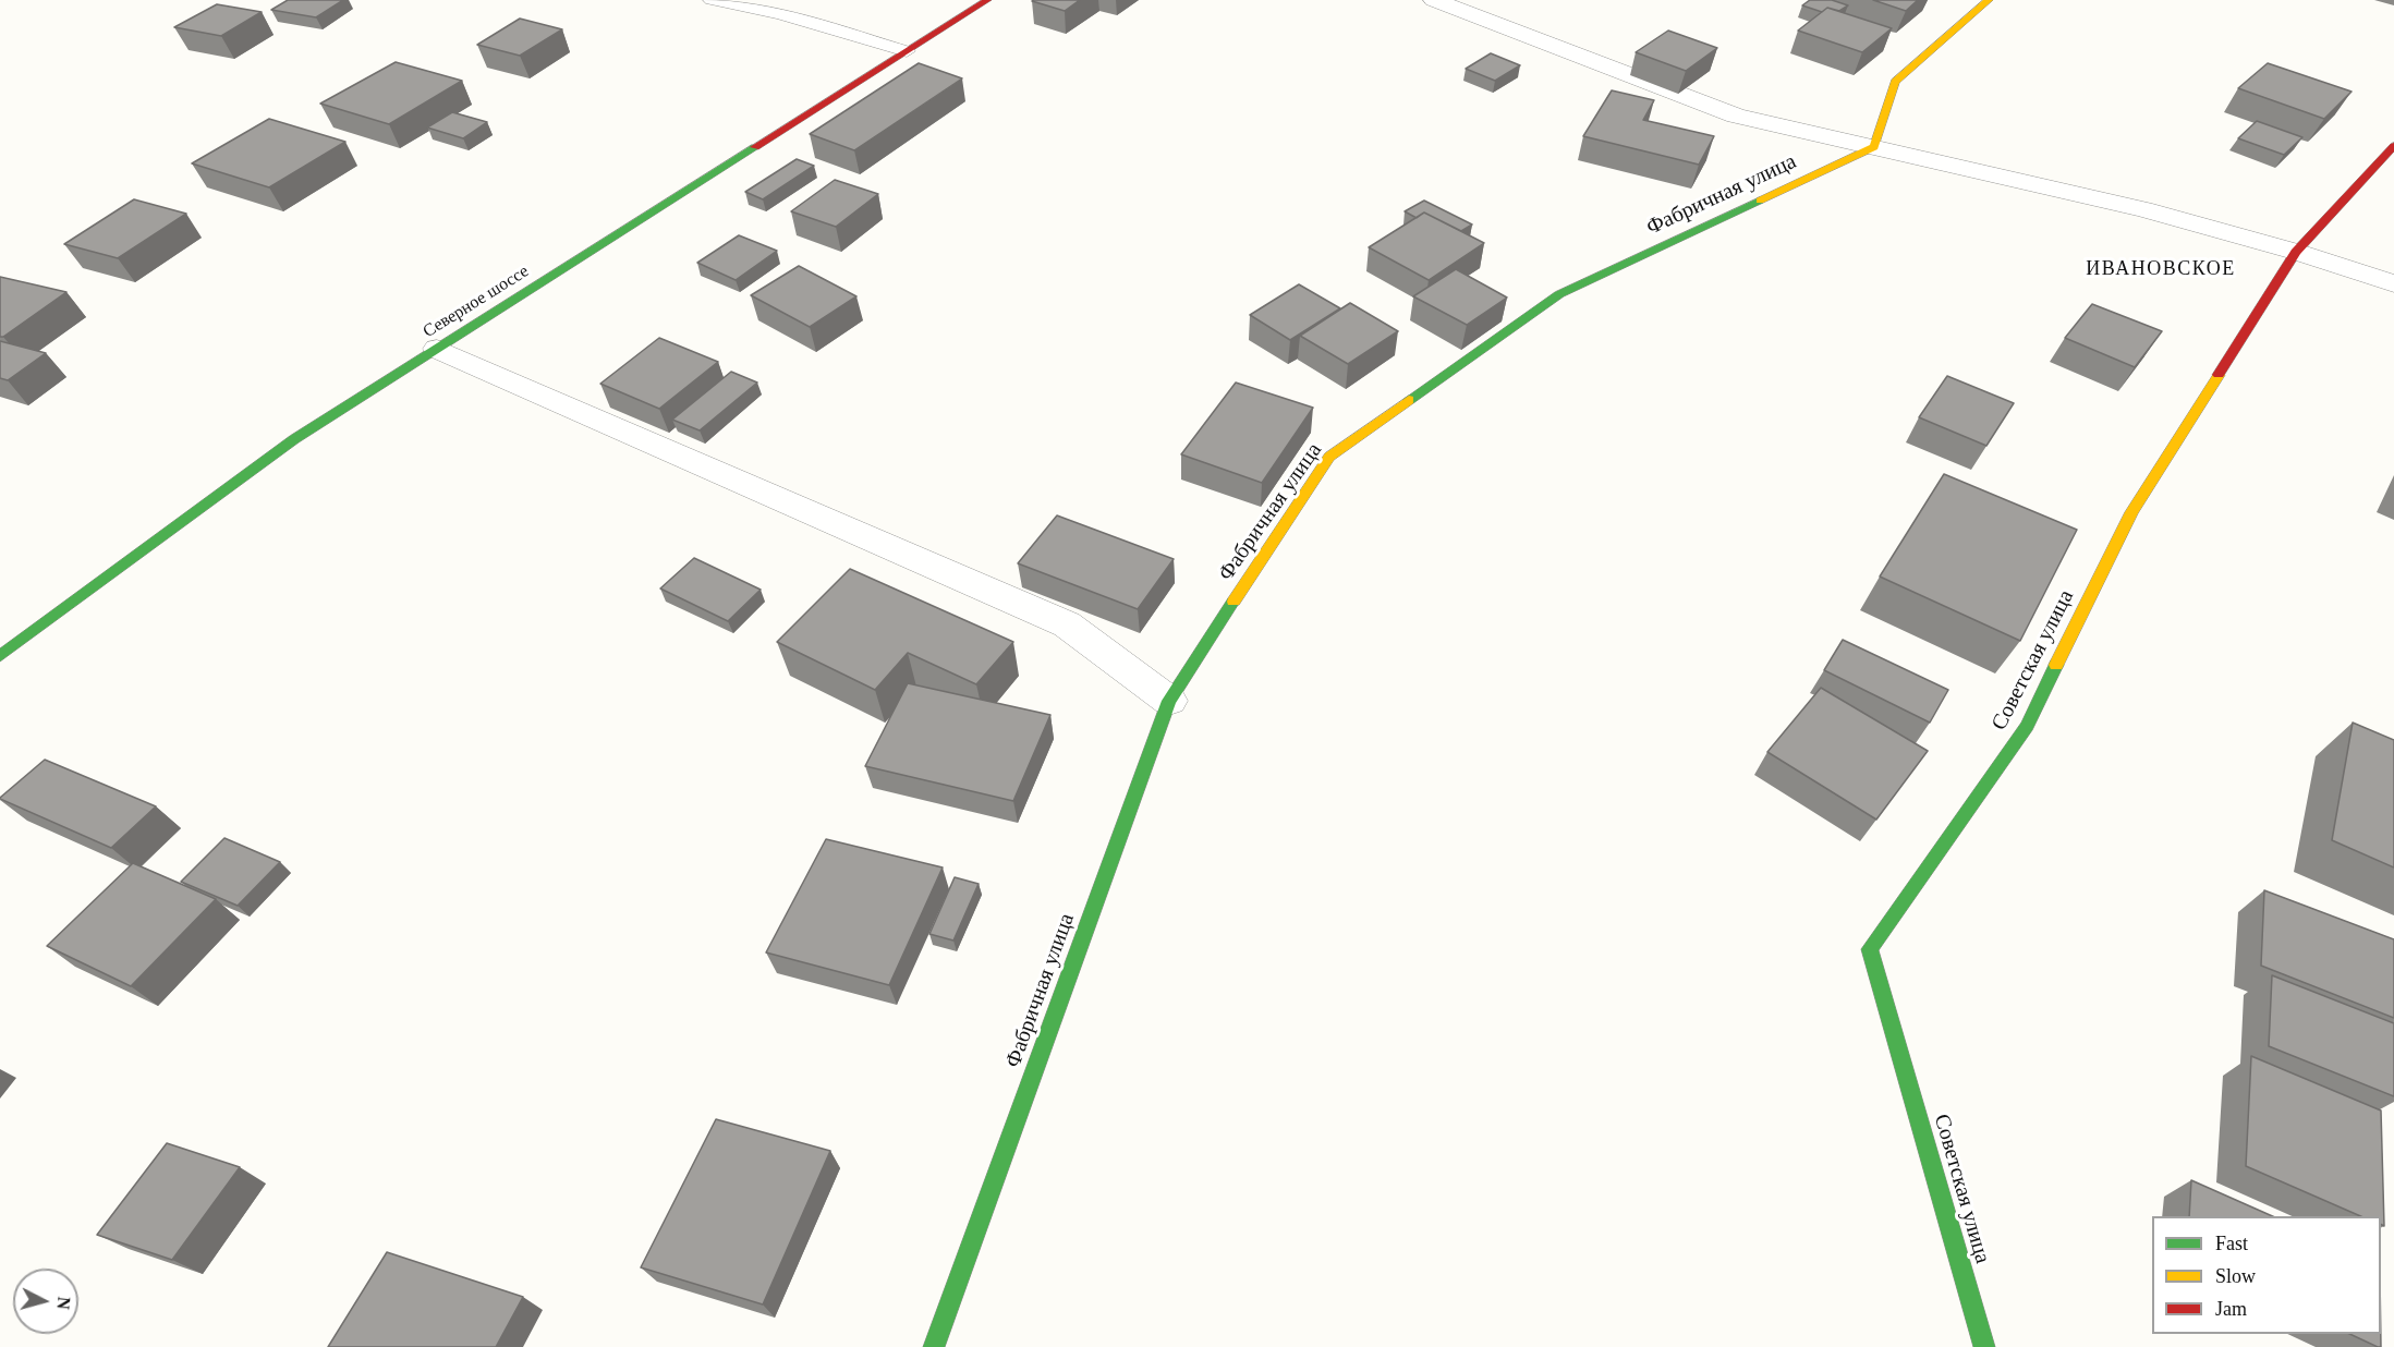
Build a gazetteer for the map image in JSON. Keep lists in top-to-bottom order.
{
  "streets": {
    "street": ["Фабричная улица", "Северное шоссе", "Советская улица"]
  },
  "districts": ["ИВАНОВСКОЕ"],
  "legend": ["Fast", "Slow", "Jam"],
  "north": "right"
}
